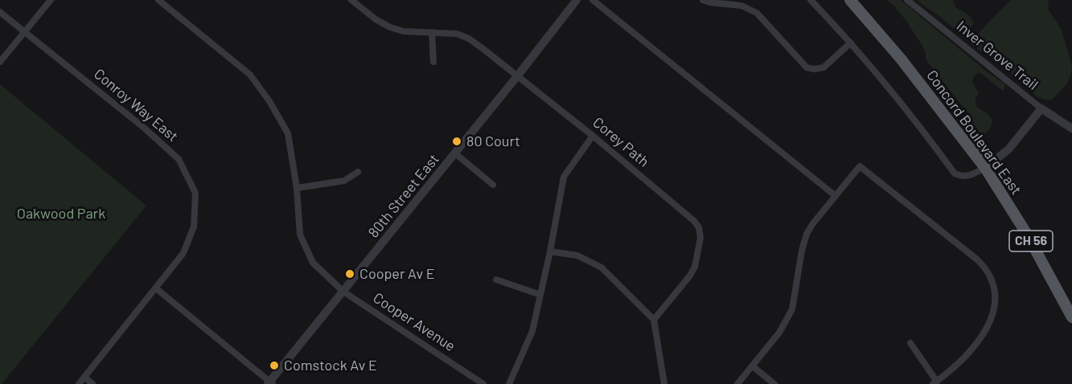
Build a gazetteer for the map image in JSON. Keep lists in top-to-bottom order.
{
  "streets": {
    "main road": ["Concord Boulevard East", "CH 56"],
    "street": [
      "Inver Grove Trail",
      "Conroy Way East",
      "Corey Path",
      "80th Street East",
      "Cooper Avenue"
    ]
  },
  "crossings": [
    ["Corey Path", "80th Street East"],
    ["80th Street East", "Cooper Avenue"]
  ],
  "parks": ["Oakwood Park"],
  "places": ["80 Court", "Cooper Av E", "Comstock Av E"]
}
